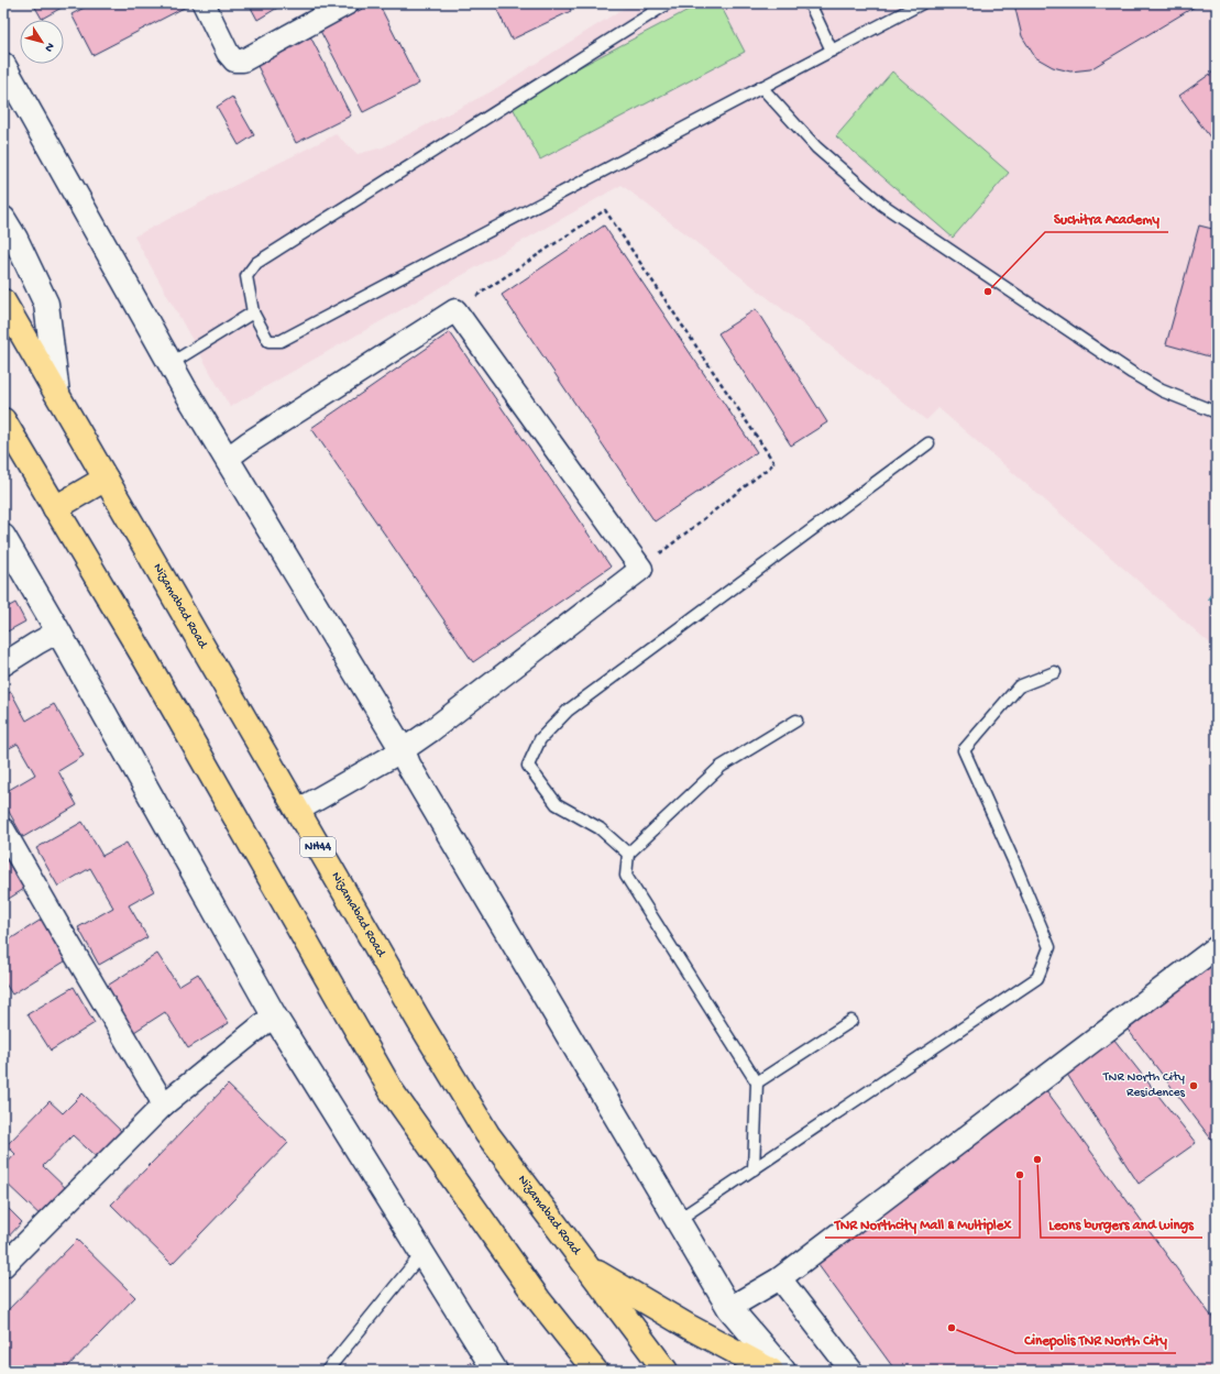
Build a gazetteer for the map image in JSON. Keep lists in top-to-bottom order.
{
  "streets": {
    "highway": ["Nizamabad Road", "NH44"]
  },
  "places": [
    "Suchitra Academy",
    "TNR North City Residences",
    "Leons burgers and wings",
    "TNR Northcity Mall & Multiplex",
    "Cinepolis TNR North City"
  ],
  "north": "bottom right"
}
